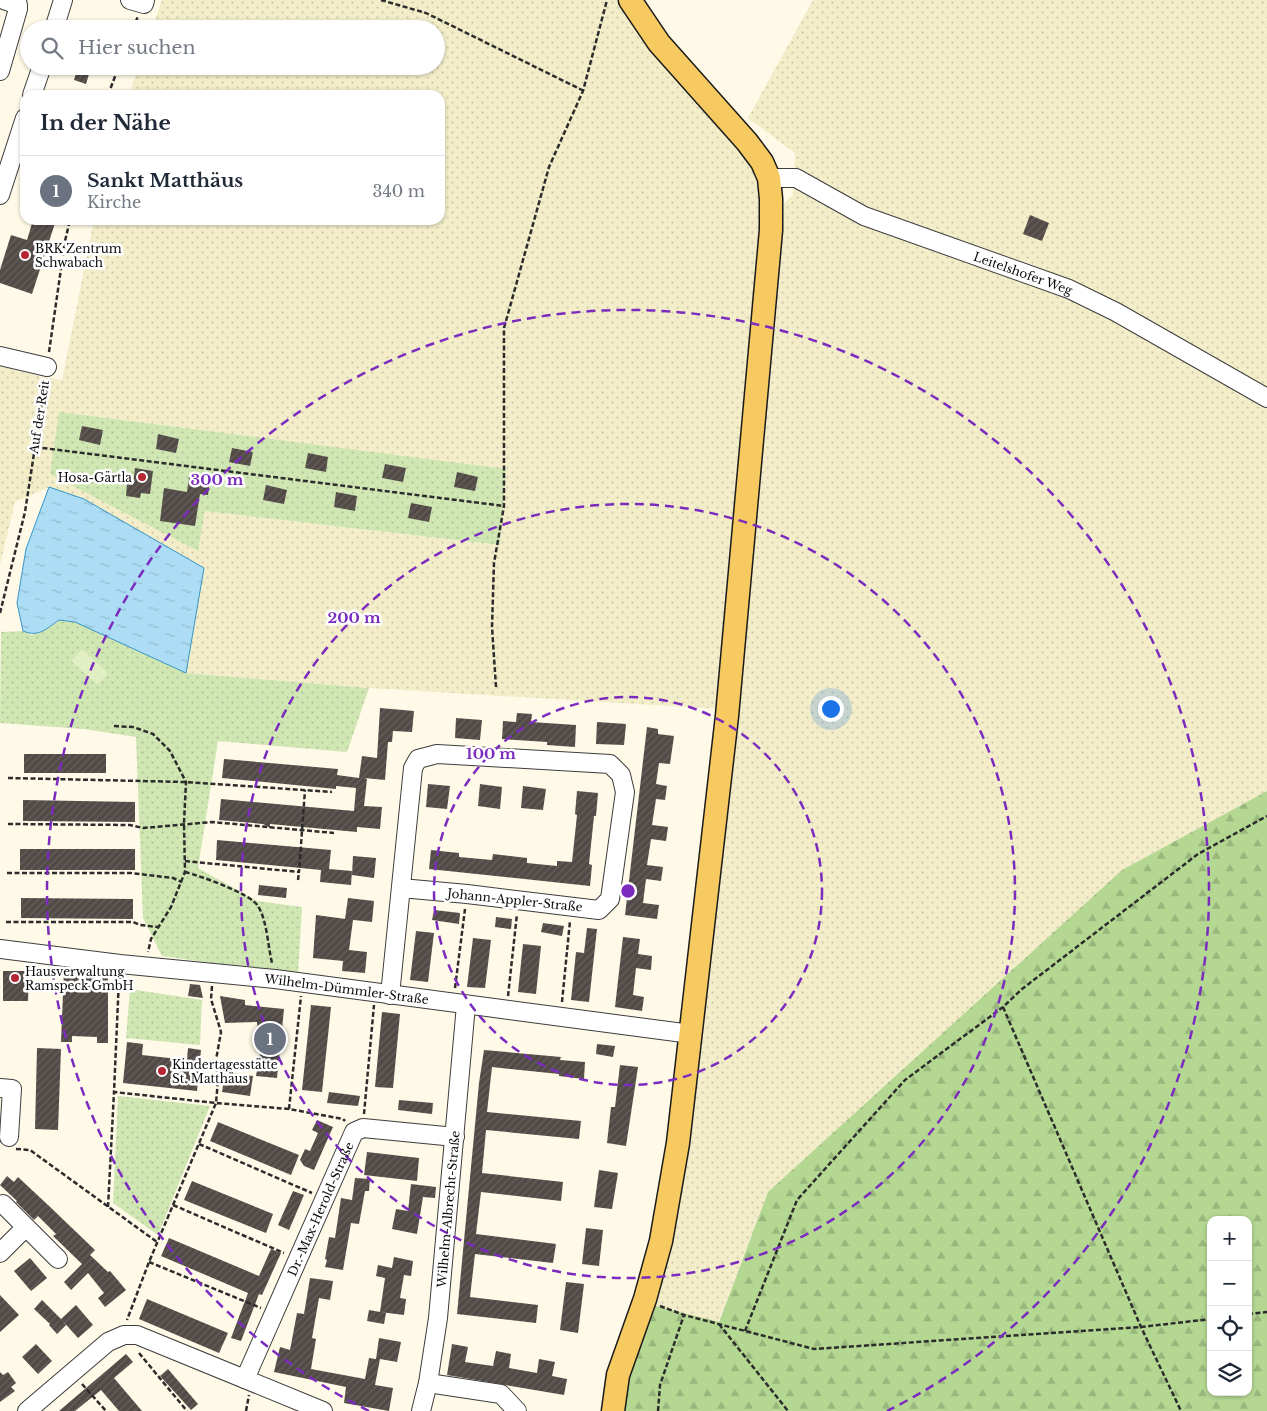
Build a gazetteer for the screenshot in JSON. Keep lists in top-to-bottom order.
{
  "streets": {
    "street": [
      "Leitelshofer Weg",
      "Johann-Appler-Straße",
      "Wilhelm-Dümmler-Straße",
      "Dr.-Max-Herold-Straße",
      "Wilhelm-Albrecht-Straße"
    ],
    "path": ["Auf der Reit"]
  },
  "crossings": [
    ["Johann-Appler-Straße", "Wilhelm-Dümmler-Straße"],
    ["Wilhelm-Dümmler-Straße", "Wilhelm-Albrecht-Straße"],
    ["Dr.-Max-Herold-Straße", "Wilhelm-Albrecht-Straße"]
  ],
  "places": [
    "BRK Zentrum Schwabach",
    "Hosa-Gärtla",
    "Hausverwaltung Ramspeck GmbH",
    "Kindertagesstätte St. Matthäus"
  ],
  "page": {
    "search": "Hier suchen",
    "heading": "In der Nähe",
    "list": [
      {
        "mark": "1",
        "name": "Sankt Matthäus",
        "note": "Kirche",
        "value": "340 m"
      }
    ],
    "pins": "1",
    "map_buttons": ["+", "−"]
  },
  "rings": ["300 m", "200 m", "100 m"]
}
